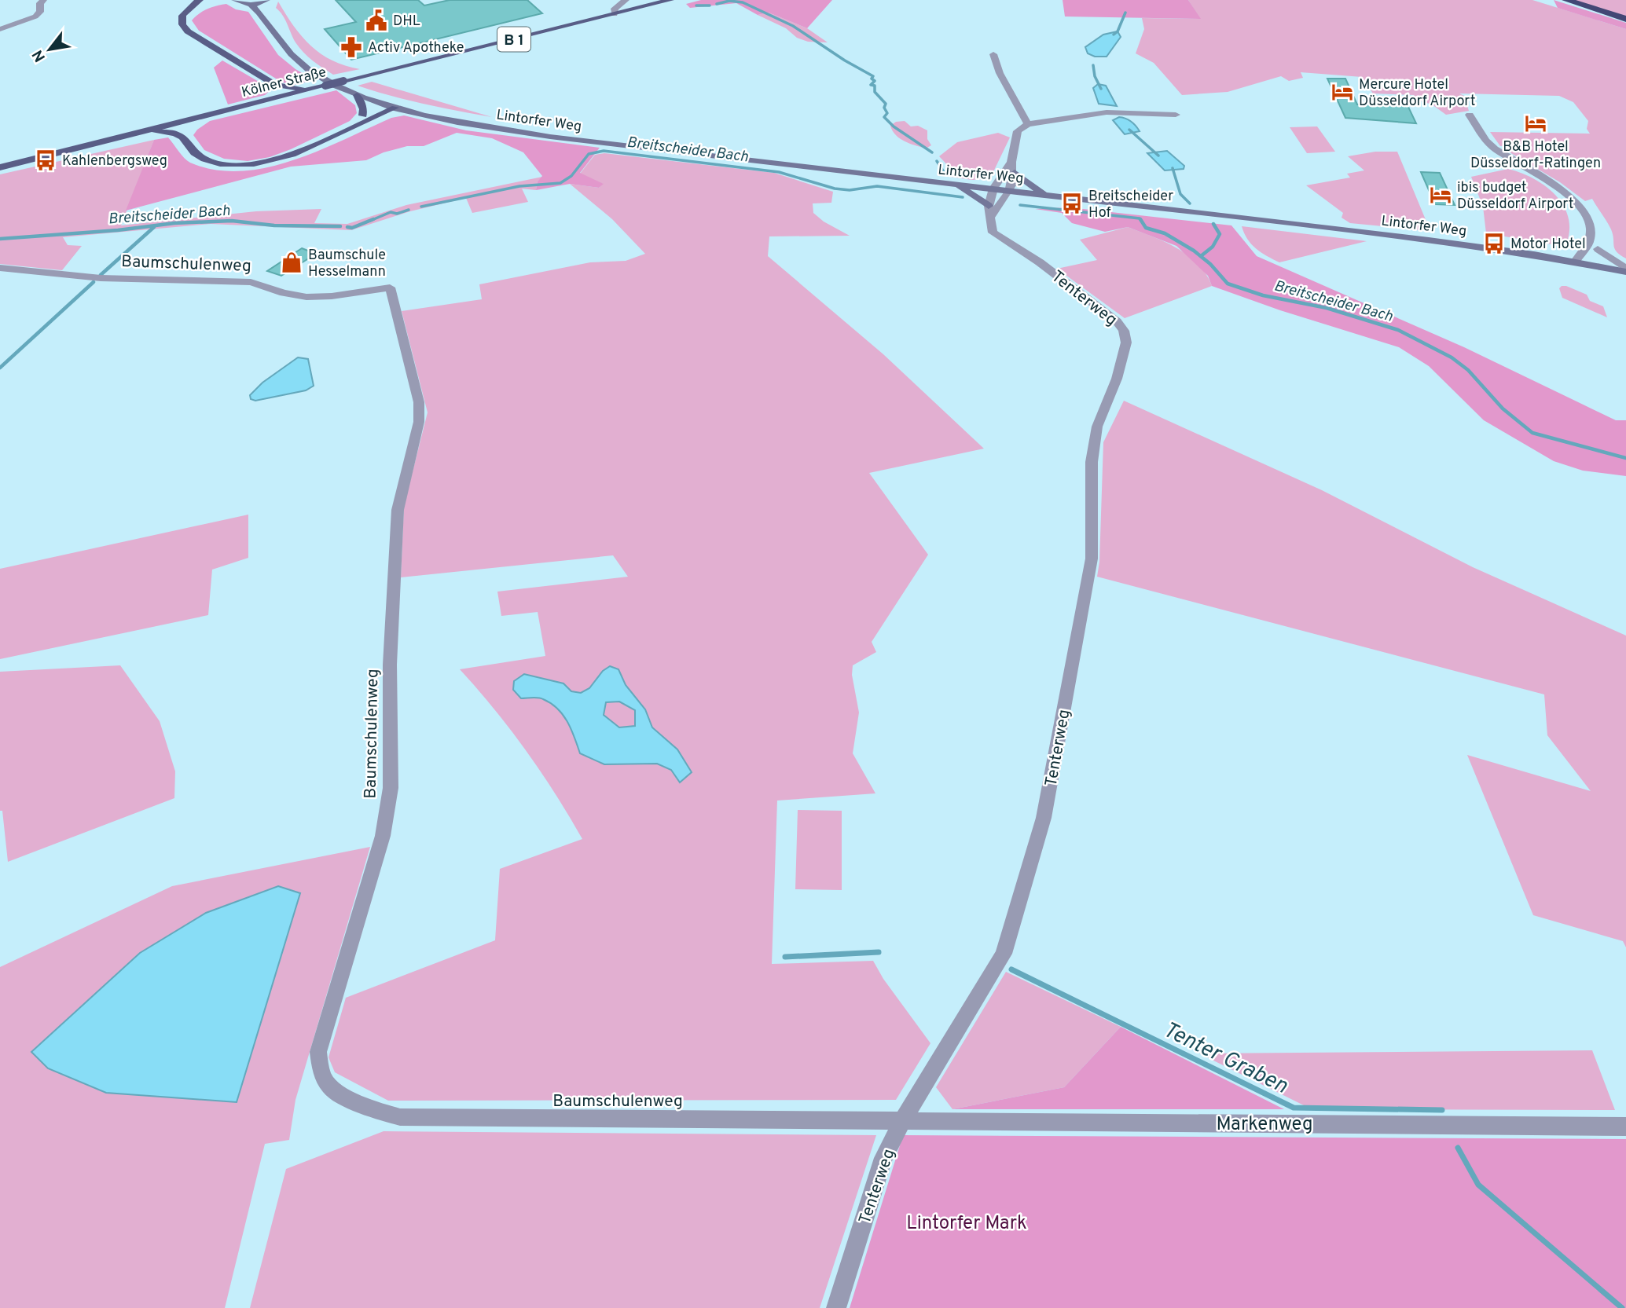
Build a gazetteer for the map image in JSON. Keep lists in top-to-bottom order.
{
  "streets": {
    "main road": ["B 1", "Kölner Straße", "Lintorfer Weg"],
    "street": ["Baumschulenweg", "Tenterweg", "Markenweg"]
  },
  "crossings": [
    ["Baumschulenweg", "Tenterweg"],
    ["Baumschulenweg", "Markenweg"],
    ["Tenterweg", "Markenweg"]
  ],
  "water": ["Breitscheider Bach", "Tenter Graben"],
  "parks": ["Lintorfer Mark"],
  "places": {
    "public building": ["DHL"],
    "pharmacy": ["Activ Apotheke"],
    "hotel": ["Mercure Hotel Düsseldorf Airport", "B&B Hotel Düsseldorf-Ratingen", "ibis budget Düsseldorf Airport"],
    "bus stop": ["Kahlenbergsweg", "Breitscheider Hof", "Motor Hotel"],
    "shop": ["Baumschule Hesselmann"]
  },
  "north": "bottom left"
}
